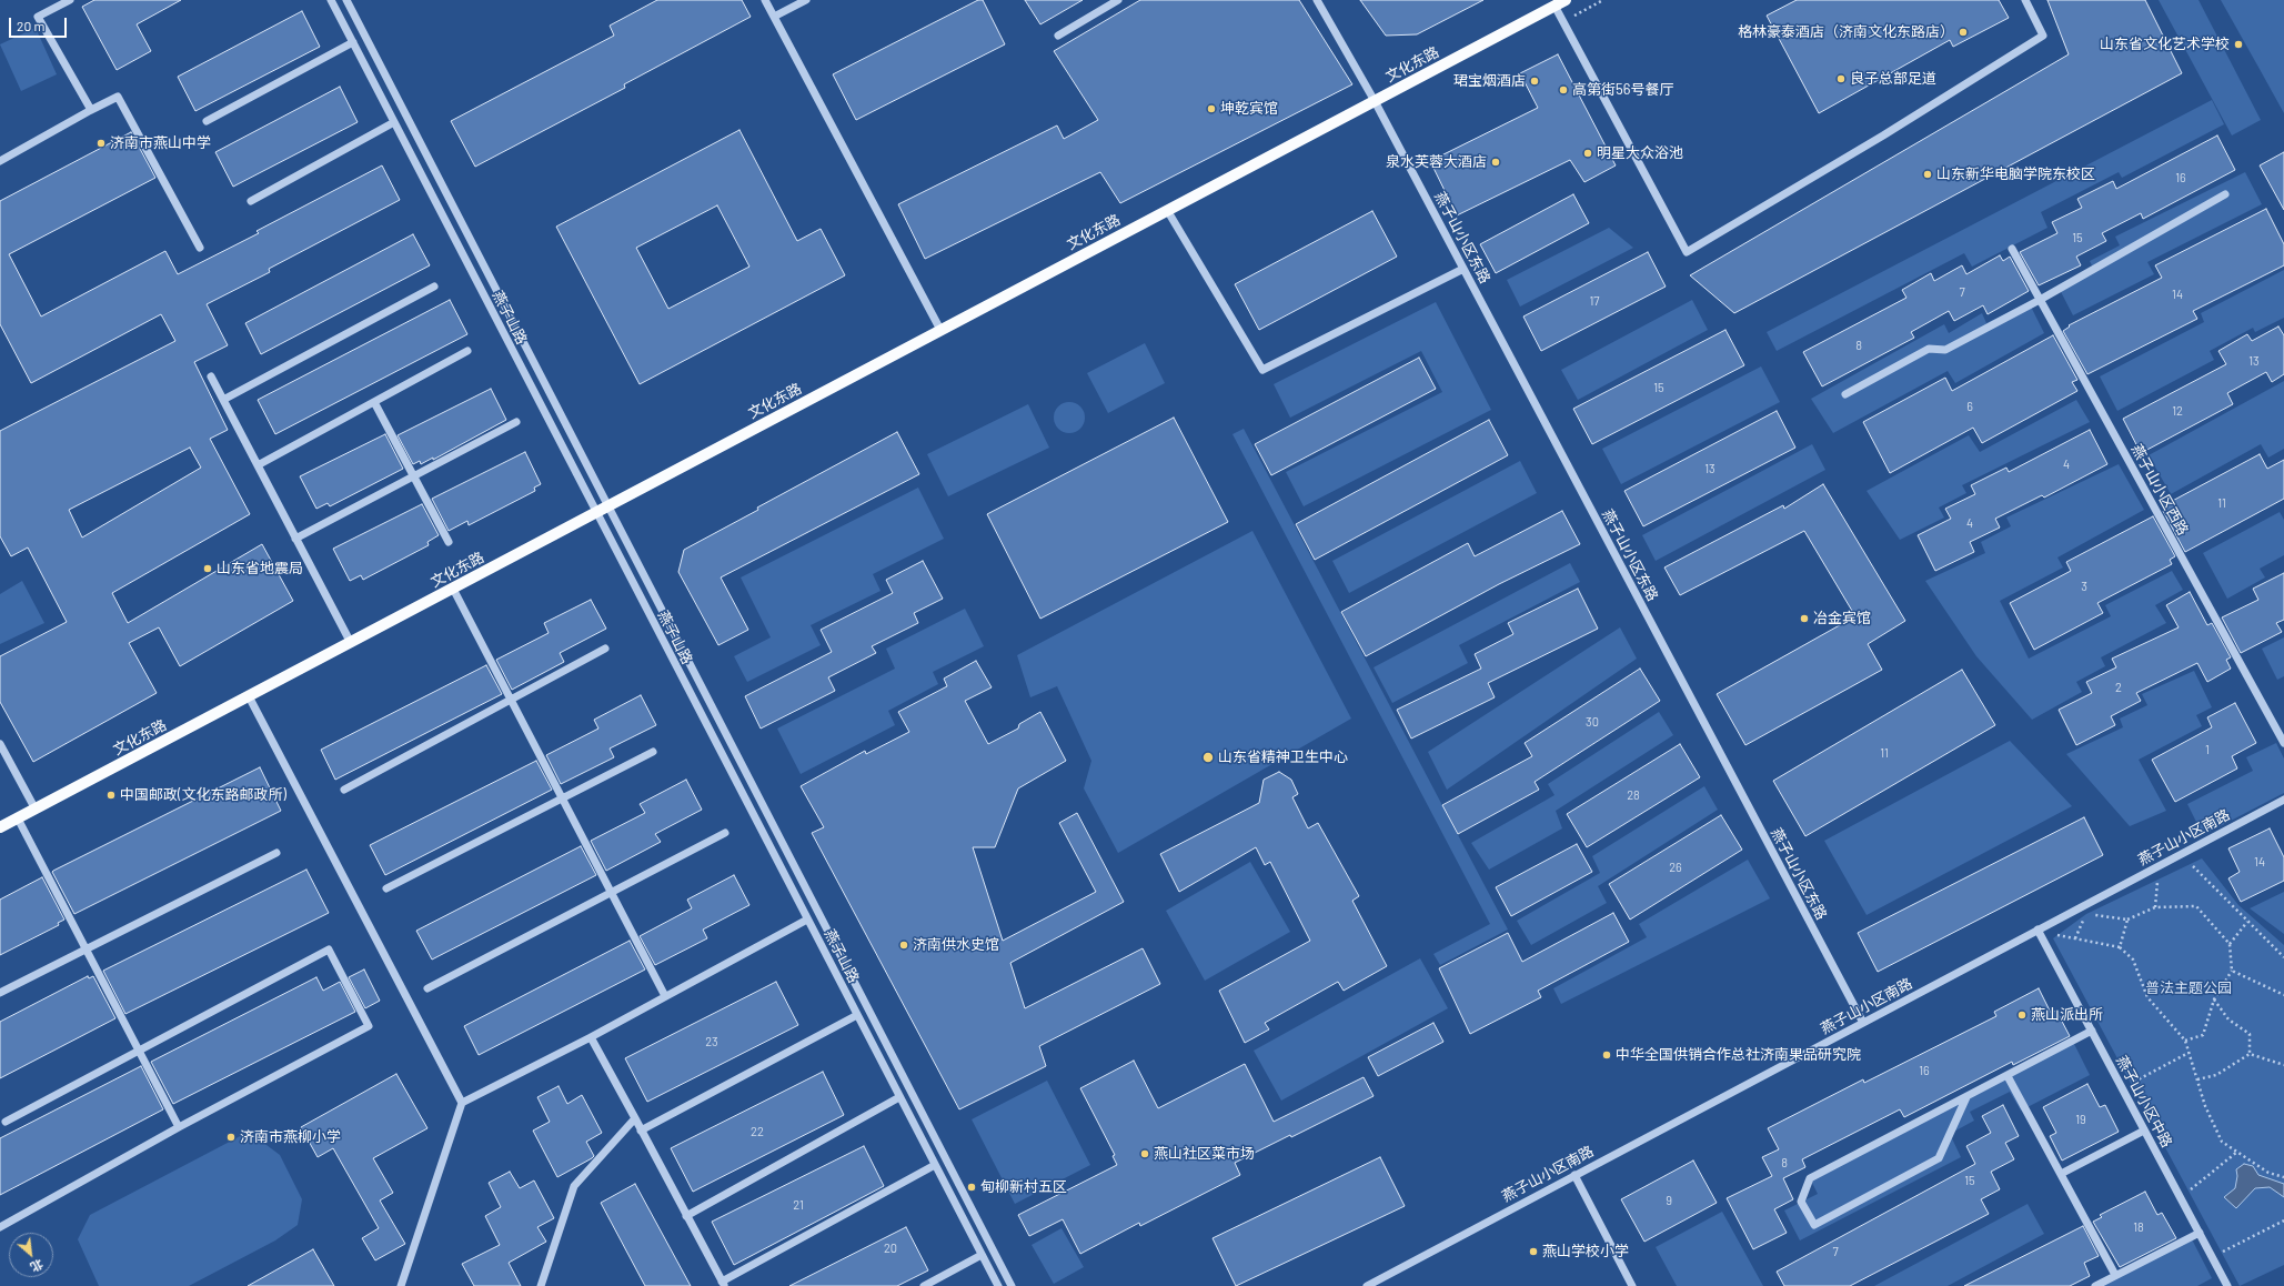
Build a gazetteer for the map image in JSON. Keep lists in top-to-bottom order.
{
  "streets": {
    "main road": ["文化东路"],
    "street": [
      "燕子山小区东路",
      "燕子山路",
      "燕子山小区西路",
      "燕子山小区南路",
      "燕子山小区中路"
    ]
  },
  "crossings": [
    ["文化东路", "燕子山小区东路"],
    ["文化东路", "燕子山路"],
    ["燕子山小区东路", "燕子山小区南路"],
    ["燕子山小区南路", "燕子山小区中路"]
  ],
  "parks": ["普法主题公园"],
  "places": [
    "格林豪泰酒店（济南文化东路店）",
    "山东省文化艺术学校",
    "良子总部足道",
    "珺宝烟酒店",
    "高第街56号餐厅",
    "坤乾宾馆",
    "济南市燕山中学",
    "明星大众浴池",
    "泉水芙蓉大酒店",
    "山东新华电脑学院东校区",
    "山东省地震局",
    "冶金宾馆",
    "山东省精神卫生中心",
    "中国邮政(文化东路邮政所)",
    "济南供水史馆",
    "燕山派出所",
    "中华全国供销合作总社济南果品研究院",
    "济南市燕柳小学",
    "燕山社区菜市场",
    "甸柳新村五区",
    "燕山学校小学"
  ],
  "house_numbers": [
    "16",
    "15",
    "7",
    "14",
    "17",
    "8",
    "13",
    "15",
    "6",
    "12",
    "4",
    "13",
    "11",
    "4",
    "3",
    "2",
    "30",
    "1",
    "11",
    "28",
    "14",
    "26",
    "23",
    "16",
    "19",
    "22",
    "8",
    "15",
    "9",
    "21",
    "18",
    "20",
    "7"
  ],
  "scale_bar": "20 m",
  "north": "bottom right"
}
